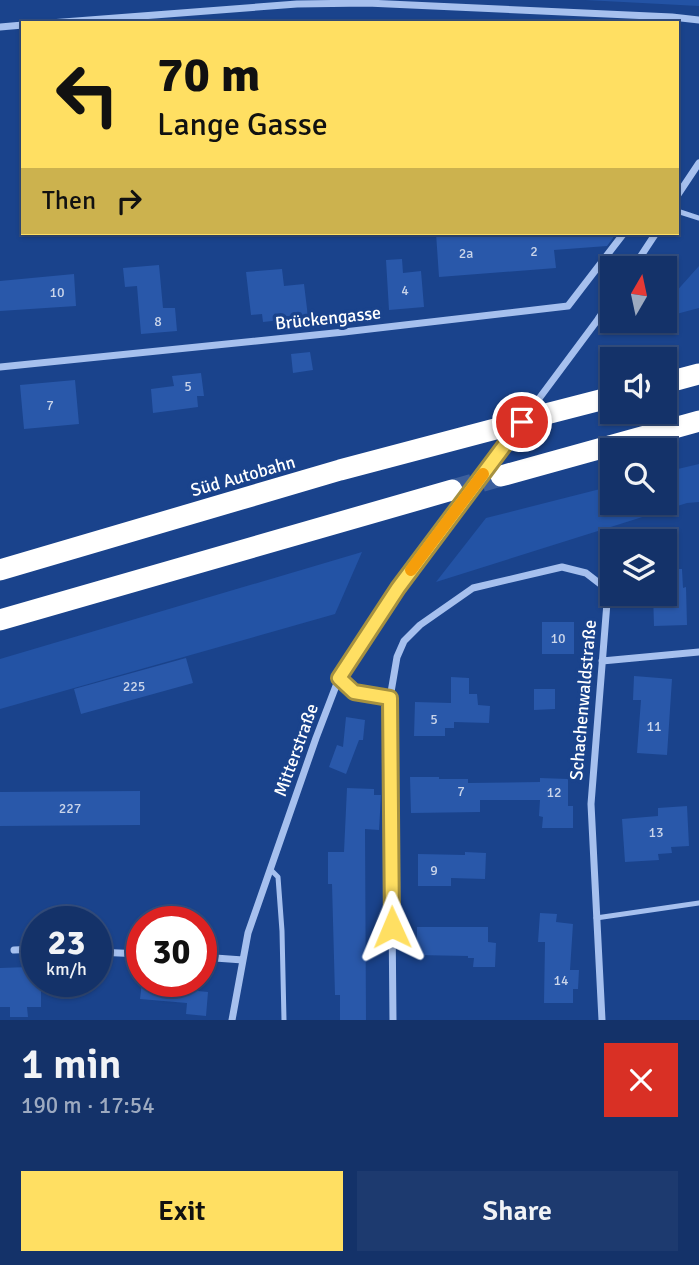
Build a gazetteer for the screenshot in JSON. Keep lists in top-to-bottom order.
{
  "streets": {
    "highway": ["Süd Autobahn"],
    "street": ["Brückengasse", "Schachenwaldstraße", "Mitterstraße"]
  },
  "house_numbers": [
    "2",
    "2a",
    "4",
    "10",
    "8",
    "5",
    "7",
    "10",
    "225",
    "5",
    "11",
    "7",
    "12",
    "227",
    "13",
    "9",
    "14"
  ],
  "north": "top",
  "page": {
    "turn": ["70 m", "Lange Gasse"],
    "then": "Then",
    "speed": "23 km/h",
    "limit": "30",
    "heading": ["1 min", "190 m · 17:54"],
    "buttons": ["Exit", "Share"]
  }
}
